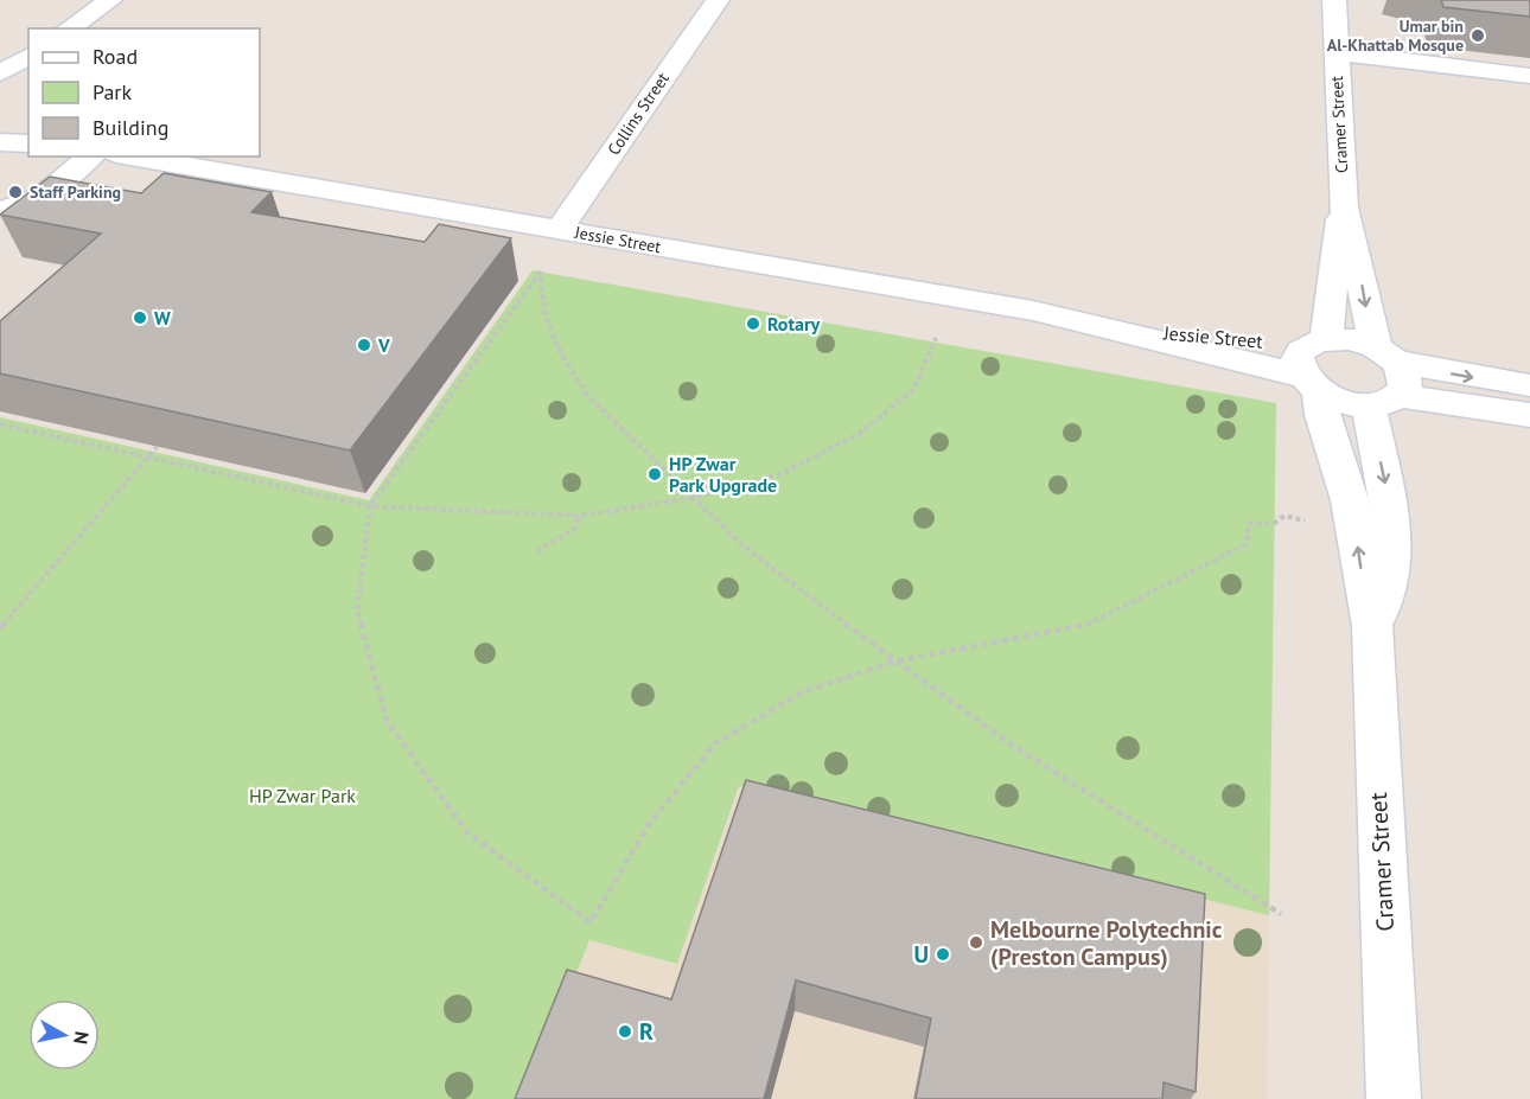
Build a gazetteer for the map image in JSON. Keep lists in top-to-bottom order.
{
  "streets": {
    "street": ["Collins Street", "Cramer Street", "Jessie Street"]
  },
  "crossings": [
    ["Collins Street", "Jessie Street"],
    ["Cramer Street", "Jessie Street"]
  ],
  "parks": ["HP Zwar Park"],
  "places": [
    "Umar bin Al-Khattab Mosque",
    "Staff Parking",
    "W",
    "Rotary",
    "V",
    "HP Zwar Park Upgrade",
    "Melbourne Polytechnic (Preston Campus)",
    "U",
    "R"
  ],
  "legend": ["Road", "Park", "Building"],
  "north": "right"
}
